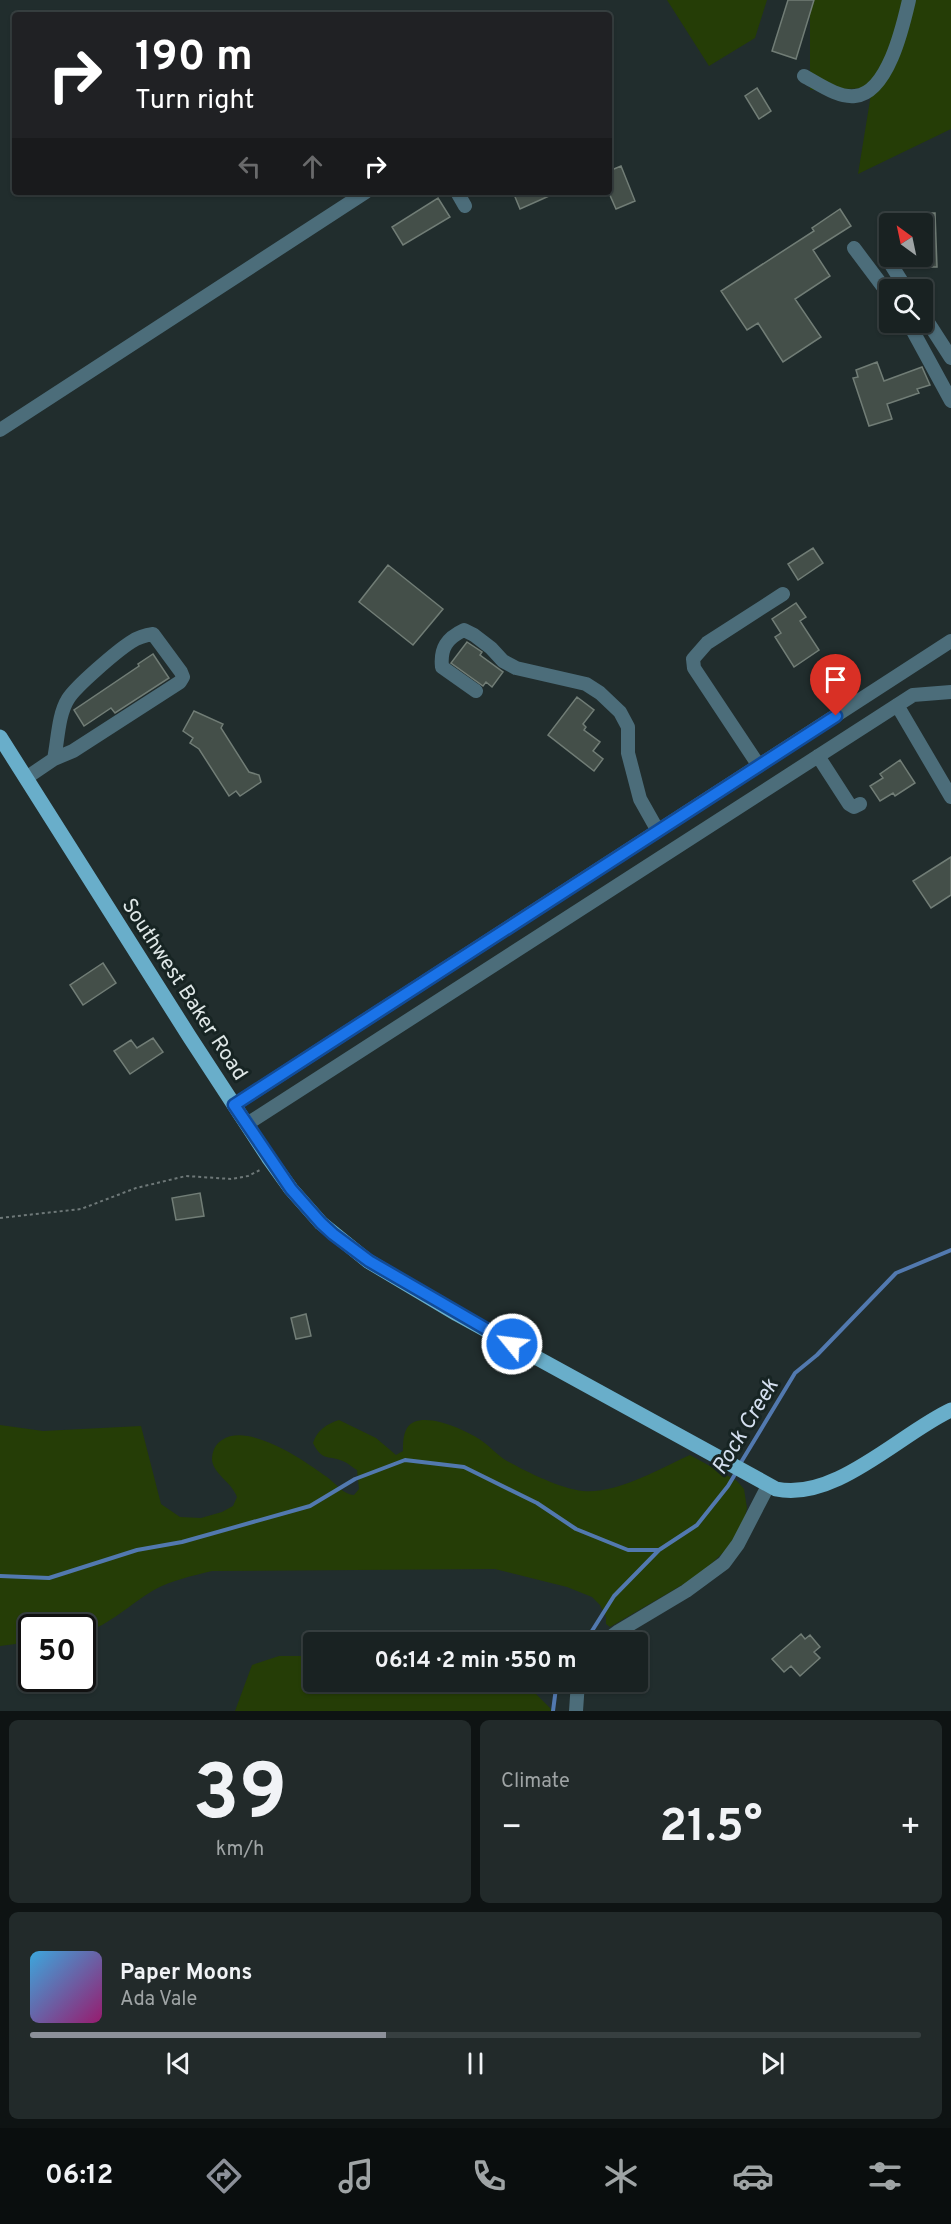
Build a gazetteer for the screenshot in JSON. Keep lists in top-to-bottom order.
{
  "streets": {
    "main road": ["Southwest Baker Road"]
  },
  "water": ["Rock Creek"],
  "north": "top left",
  "page": {
    "turn": ["190 m", "Turn right"],
    "limit": "50",
    "trip": "06:14 · 2 min · 550 m",
    "tile": [
      ["39", "km/h"],
      "Climate"
    ],
    "heat": ["−", "21.5°", "+"],
    "song": ["Paper Moons", "Ada Vale"],
    "tabs": "06:12"
  }
}
